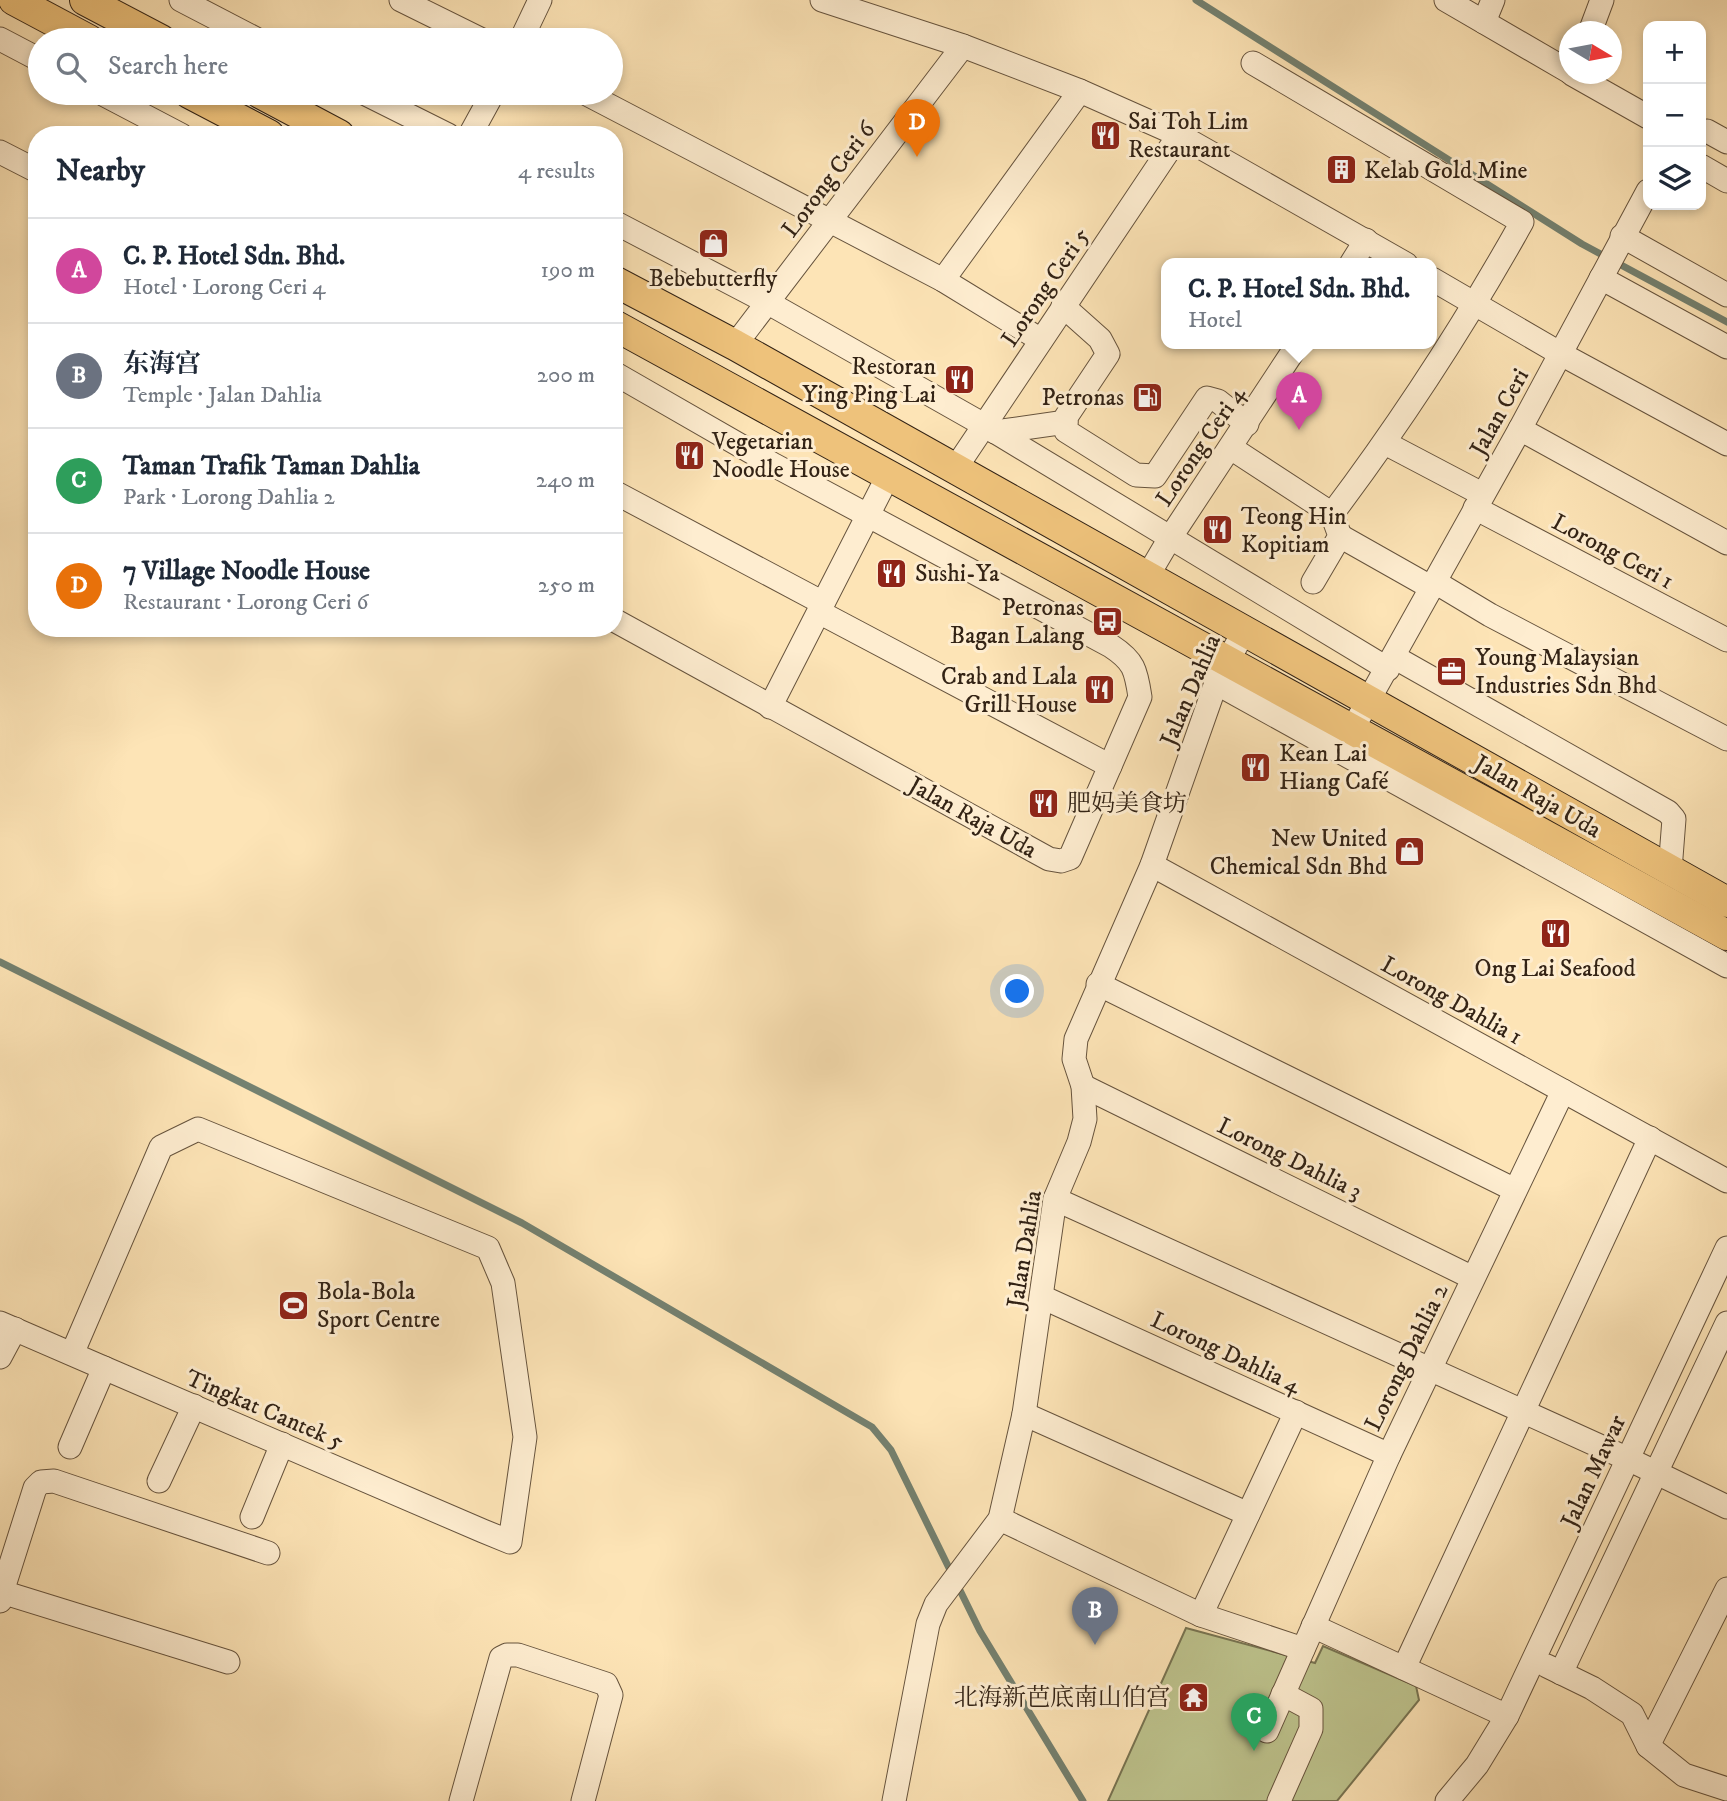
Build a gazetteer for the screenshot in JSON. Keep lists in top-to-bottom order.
{
  "streets": {
    "main road": ["Jalan Raja Uda"],
    "street": [
      "Lorong Ceri 6",
      "Lorong Ceri 5",
      "Jalan Ceri",
      "Lorong Ceri 4",
      "Lorong Ceri 1",
      "Jalan Dahlia",
      "Lorong Dahlia 1",
      "Lorong Dahlia 3",
      "Lorong Dahlia 4",
      "Lorong Dahlia 2",
      "Tingkat Cantek 5",
      "Jalan Mawar"
    ]
  },
  "crossings": [
    ["Lorong Ceri 6", "Jalan Raja Uda"],
    ["Lorong Ceri 5", "Jalan Raja Uda"],
    ["Jalan Ceri", "Lorong Ceri 1"],
    ["Jalan Ceri", "Jalan Raja Uda"],
    ["Lorong Ceri 4", "Jalan Raja Uda"],
    ["Jalan Dahlia", "Jalan Raja Uda"],
    ["Jalan Dahlia", "Lorong Dahlia 1"],
    ["Jalan Dahlia", "Lorong Dahlia 3"],
    ["Jalan Dahlia", "Lorong Dahlia 4"],
    ["Lorong Dahlia 1", "Lorong Dahlia 2"],
    ["Lorong Dahlia 3", "Lorong Dahlia 2"],
    ["Lorong Dahlia 4", "Lorong Dahlia 2"]
  ],
  "places": {
    "restaurant": [
      "Sai Toh Lim Restaurant",
      "Restoran Ying Ping Lai",
      "Vegetarian Noodle House",
      "Teong Hin Kopitiam",
      "Sushi-Ya",
      "Crab and Lala Grill House",
      "Kean Lai Hiang Café",
      "肥妈美食坊",
      "Ong Lai Seafood"
    ],
    "building": ["Kelab Gold Mine"],
    "shop": ["Bebebutterfly", "New United Chemical Sdn Bhd"],
    "fuel station": ["Petronas"],
    "bus stop": ["Petronas Bagan Lalang"],
    "office": ["Young Malaysian Industries Sdn Bhd"],
    "sports": ["Bola-Bola Sport Centre"],
    "temple": ["北海新芭底南山伯宫"]
  },
  "north": "right",
  "page": {
    "map_buttons": ["+", "−"],
    "search": "Search here",
    "pins": [
      "D",
      "A",
      "B",
      "C"
    ],
    "heading": ["Nearby", "4 results"],
    "list": [
      {
        "mark": "A",
        "name": "C. P. Hotel Sdn. Bhd.",
        "note": "Hotel · Lorong Ceri 4",
        "value": "190 m"
      },
      {
        "mark": "B",
        "name": "东海宫",
        "note": "Temple · Jalan Dahlia",
        "value": "200 m"
      },
      {
        "mark": "C",
        "name": "Taman Trafik Taman Dahlia",
        "note": "Park · Lorong Dahlia 2",
        "value": "240 m"
      },
      {
        "mark": "D",
        "name": "7 Village Noodle House",
        "note": "Restaurant · Lorong Ceri 6",
        "value": "250 m"
      }
    ],
    "popup": ["C. P. Hotel Sdn. Bhd.", "Hotel"]
  }
}
